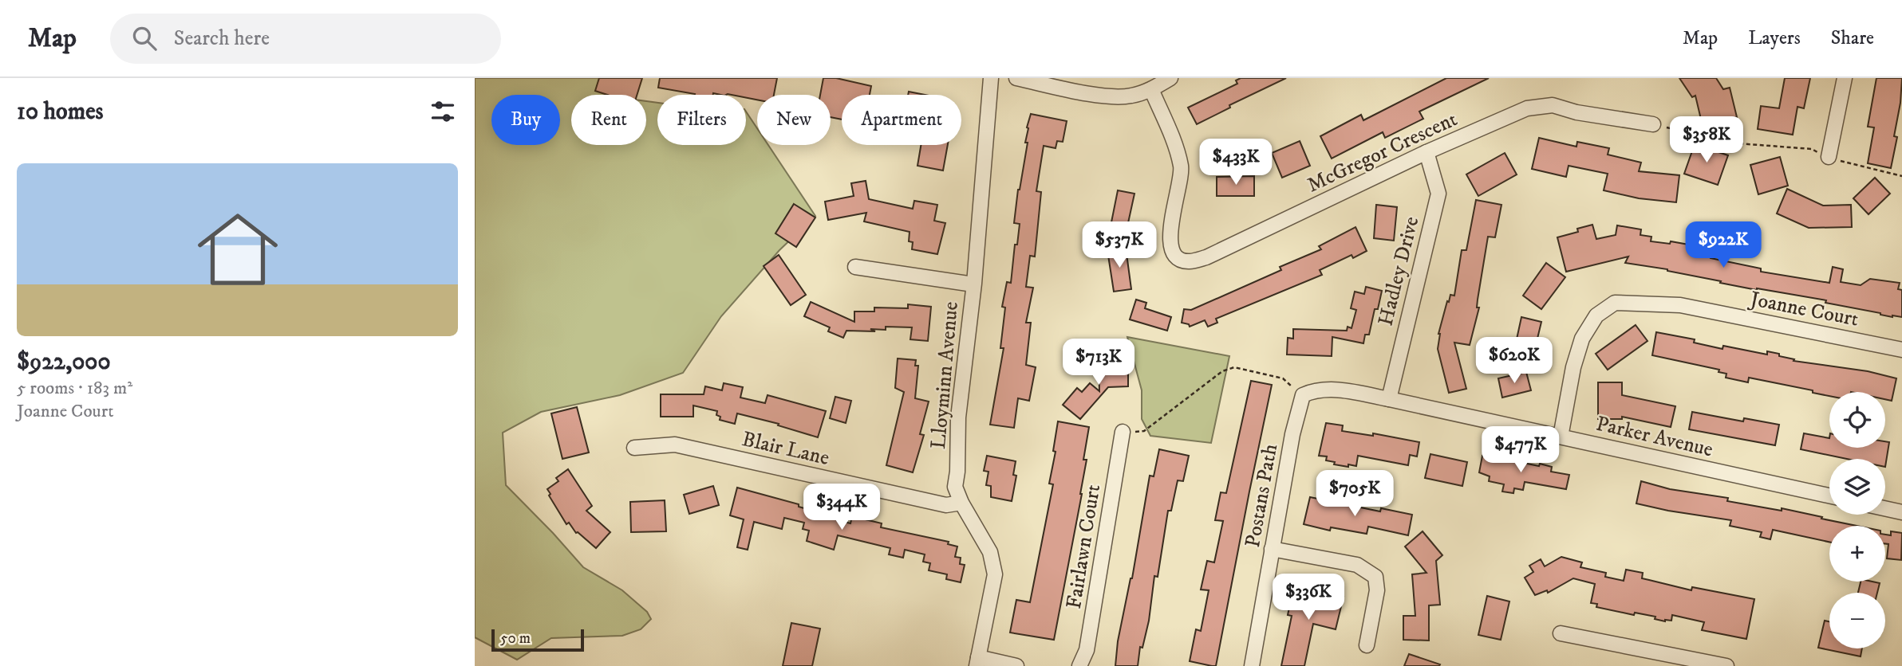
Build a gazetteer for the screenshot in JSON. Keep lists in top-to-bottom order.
{
  "streets": {
    "street": [
      "McGregor Crescent",
      "Hadley Drive",
      "Joanne Court",
      "Lloyminn Avenue",
      "Parker Avenue",
      "Blair Lane",
      "Postans Path",
      "Fairlawn Court"
    ]
  },
  "crossings": [
    ["McGregor Crescent", "Hadley Drive"],
    ["Hadley Drive", "Parker Avenue"],
    ["Joanne Court", "Parker Avenue"],
    ["Lloyminn Avenue", "Blair Lane"],
    ["Parker Avenue", "Postans Path"]
  ],
  "scale_bar": "50 m",
  "page": {
    "header": "Map",
    "search": "Search here",
    "nav": ["Map", "Layers", "Share"],
    "heading": "10 homes",
    "chip": [
      "Buy",
      "Rent",
      "Filters",
      "New",
      "Apartment"
    ],
    "price": [
      "$358K",
      "$433K",
      "$537K",
      "$922K",
      "$620K",
      "$713K",
      "$477K",
      "$705K",
      "$344K",
      "$336K"
    ],
    "list": [
      {
        "name": "$922,000",
        "note": "5 rooms · 183 m² · Joanne Court"
      }
    ],
    "map_buttons": ["+", "−"],
    "scale": "50 m"
  }
}
